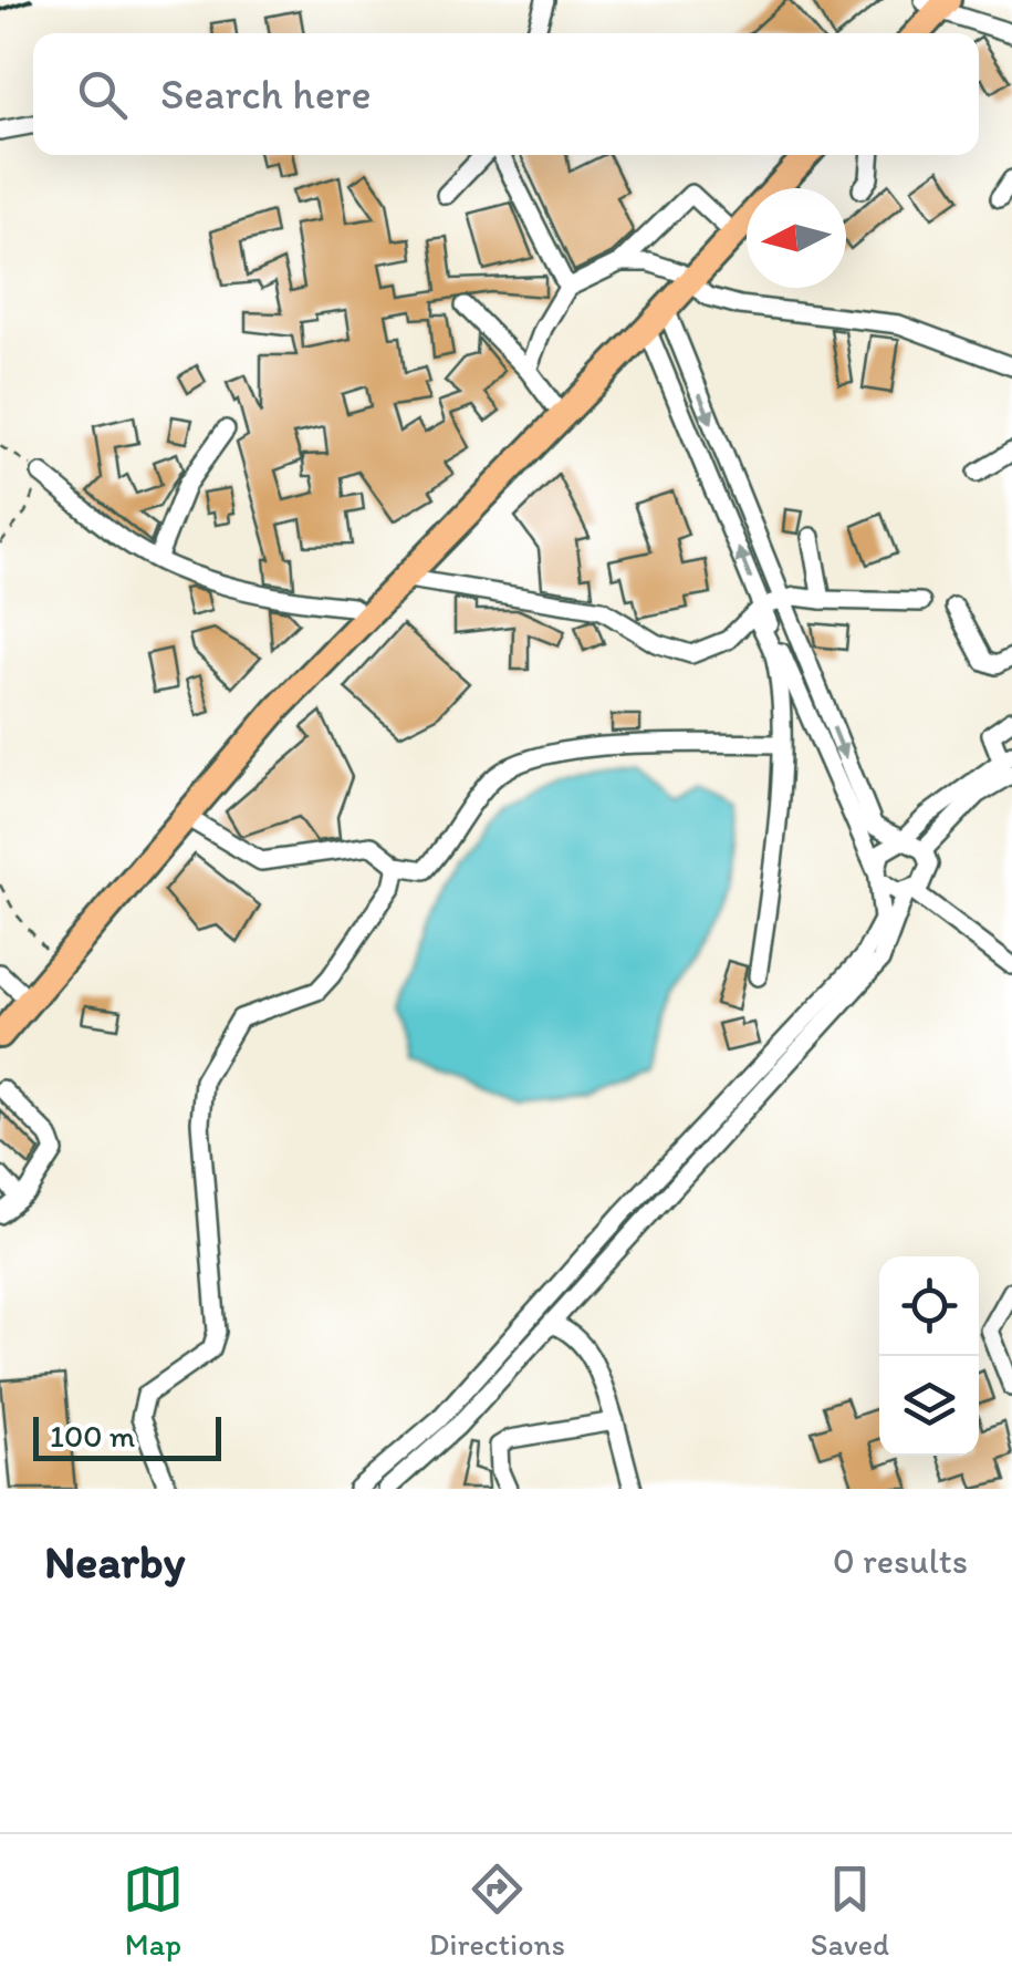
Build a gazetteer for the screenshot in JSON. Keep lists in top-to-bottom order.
{
  "scale_bar": "100 m",
  "north": "left",
  "page": {
    "search": "Search here",
    "scale": "100 m",
    "heading": ["Nearby", "0 results"],
    "nav": ["Map", "Directions", "Saved"]
  }
}
